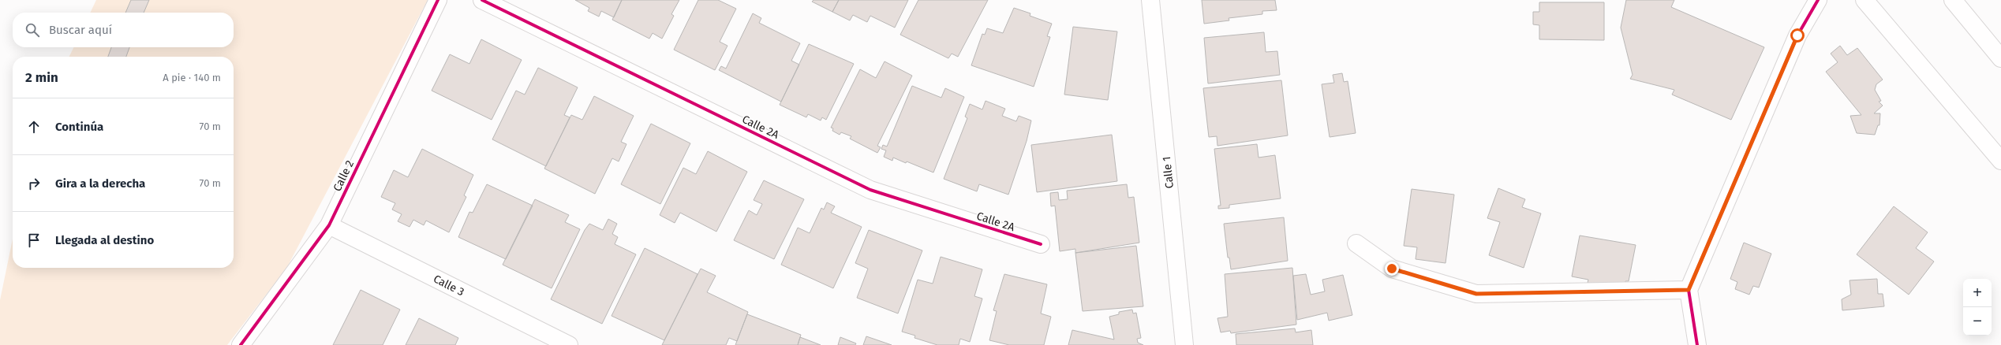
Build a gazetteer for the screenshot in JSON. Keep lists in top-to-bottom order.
{
  "streets": {
    "main road": [
      "Calle 2A",
      "Calle 1",
      "Calle 2",
      "Calle 3"
    ]
  },
  "crossings": [
    ["Calle 2", "Calle 3"]
  ],
  "page": {
    "search": "Buscar aquí",
    "heading": ["2 min", "A pie · 140 m"],
    "list": [
      ["Continúa", "70 m"],
      ["Gira a la derecha", "70 m"],
      "Llegada al destino"
    ],
    "map_buttons": ["+", "−"]
  }
}
